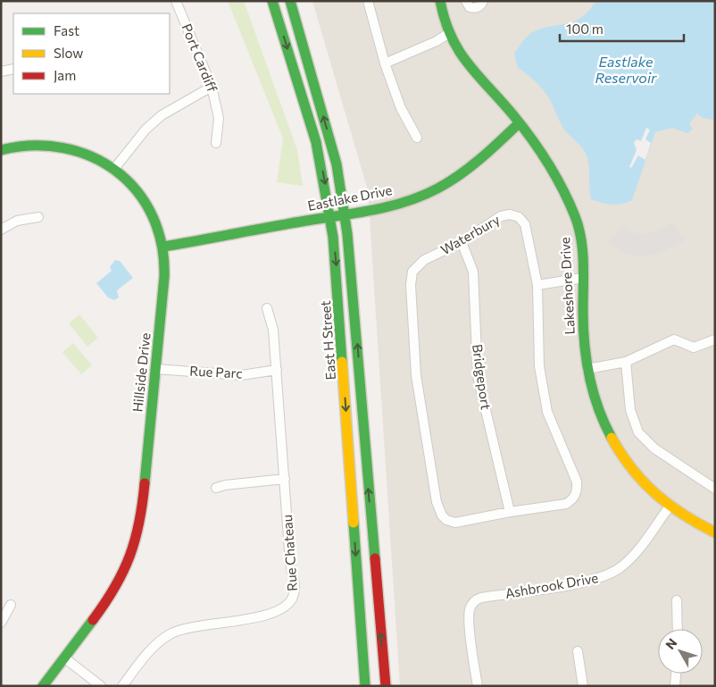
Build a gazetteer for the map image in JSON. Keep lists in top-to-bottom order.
{
  "streets": {
    "street": [
      "Port Cardiff",
      "Eastlake Drive",
      "Waterbury",
      "Lakeshore Drive",
      "East H Street",
      "Hillside Drive",
      "Rue Parc",
      "Bridgeport",
      "Rue Chateau",
      "Ashbrook Drive"
    ]
  },
  "crossings": [
    ["Eastlake Drive", "Lakeshore Drive"],
    ["Eastlake Drive", "East H Street"],
    ["Eastlake Drive", "Hillside Drive"],
    ["Waterbury", "Bridgeport"],
    ["Lakeshore Drive", "Ashbrook Drive"],
    ["Hillside Drive", "Rue Parc"],
    ["Rue Parc", "Rue Chateau"]
  ],
  "water": ["Eastlake Reservoir"],
  "legend": ["Fast", "Slow", "Jam"],
  "scale_bar": "100 m",
  "north": "top left"
}
